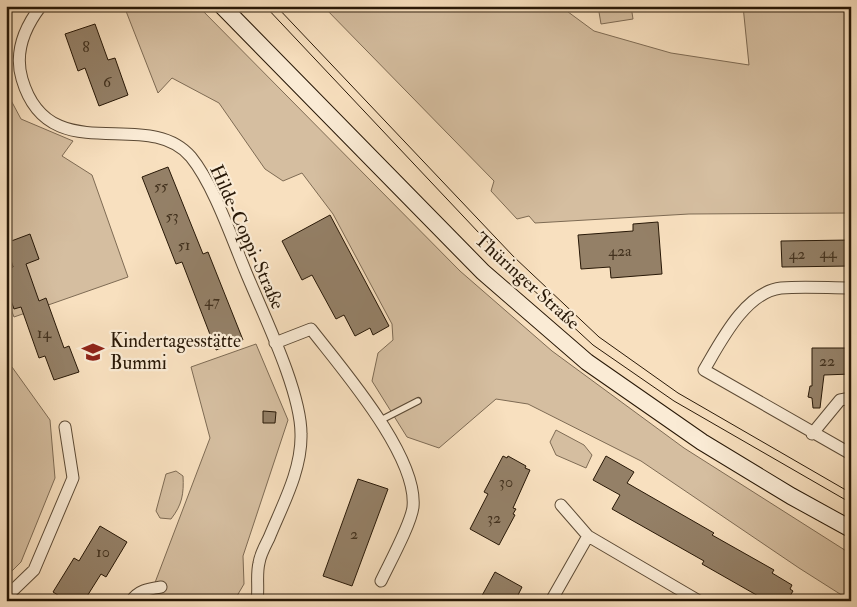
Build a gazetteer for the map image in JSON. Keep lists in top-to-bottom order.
{
  "streets": {
    "main road": ["Thüringer Straße"],
    "street": ["Hilde-Coppi-Straße"]
  },
  "places": {
    "school or university": ["Kindertagesstätte Bummi"]
  },
  "house_numbers": [
    "8",
    "6",
    "55",
    "53",
    "51",
    "42a",
    "44",
    "42",
    "47",
    "14",
    "22",
    "30",
    "32",
    "2",
    "10"
  ]
}
